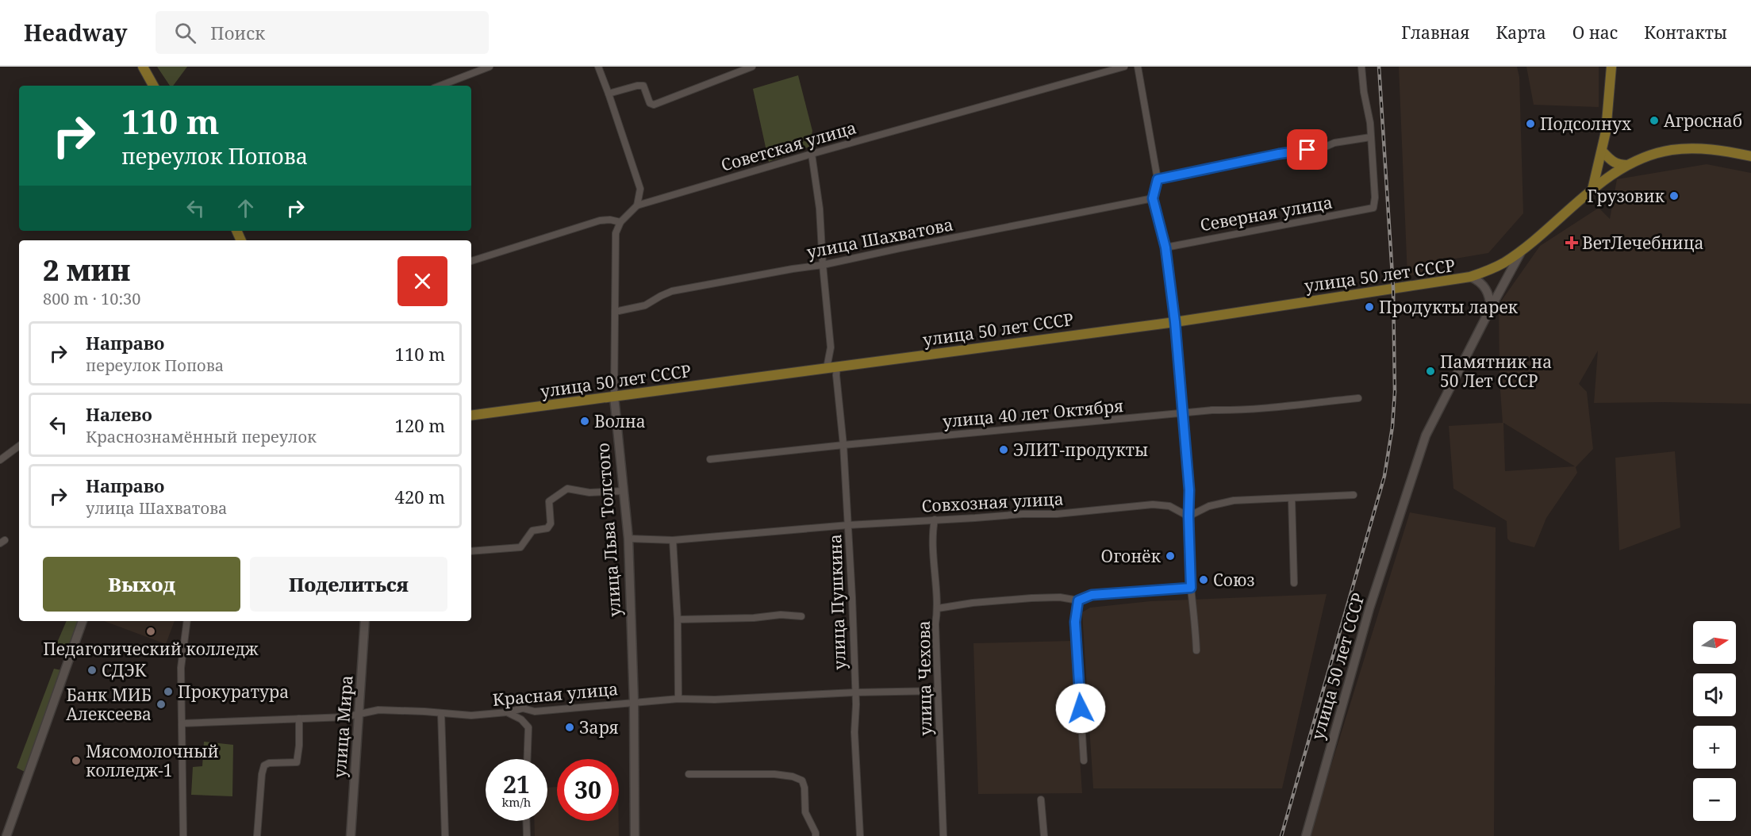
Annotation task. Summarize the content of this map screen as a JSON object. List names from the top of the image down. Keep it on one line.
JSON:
{"streets":{"main road":["улица 50 лет СССР"],"street":["Советская улица","Северная улица","улица Шахватова","улица 40 лет Октября","Совхозная улица","улица Льва Толстого","улица Пушкина","улица Чехова","Красная улица","улица Мира"]},"crossings":[["Советская улица","улица Льва Толстого"],["улица Шахватова","улица Льва Толстого"],["улица 50 лет СССР","улица Льва Толстого"],["улица 50 лет СССР","улица Пушкина"],["улица 40 лет Октября","улица Пушкина"],["Совхозная улица","улица Льва Толстого"],["Совхозная улица","улица Пушкина"],["Совхозная улица","улица Чехова"],["улица Льва Толстого","Красная улица"],["улица Пушкина","Красная улица"],["улица Чехова","Красная улица"],["Красная улица","улица Мира"]],"places":{"other":["Агроснаб","Подсолнух","Грузовик","Продукты ларек","Памятник на 50 Лет СССР","Волна","ЭЛИТ-продукты","Огонёк","Союз","Педагогический колледж","СДЭК","Прокуратура","Банк МИБ Алексеева","Заря","Мясомолочный колледж-1"],"health":["ВетЛечебница"]},"north":"right","page":{"header":"Headway","search":"Поиск","nav":["Главная","Карта","О нас","Контакты"],"turn":["110 m","переулок Попова"],"heading":["2 мин","800 m · 10:30"],"list":[{"name":"Направо","note":"переулок Попова","value":"110 m"},{"name":"Налево","note":"Краснознамённый переулок","value":"120 m"},{"name":"Направо","note":"улица Шахватова","value":"420 m"}],"buttons":["Выход","Поделиться"],"map_buttons":["+","−"],"speed":"21 km/h","limit":"30"}}
